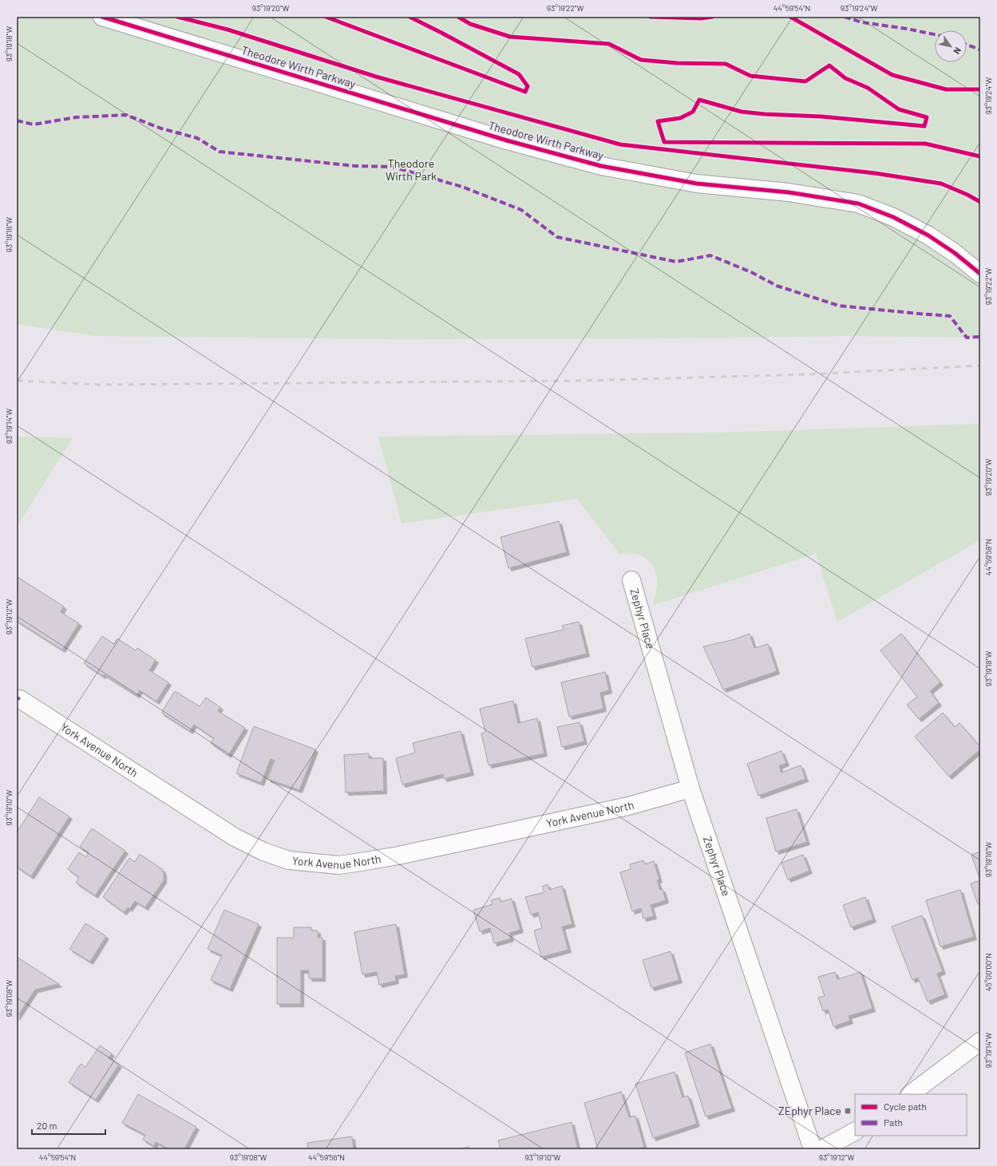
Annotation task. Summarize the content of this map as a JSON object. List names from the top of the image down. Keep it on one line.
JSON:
{"streets":{"street":["Theodore Wirth Parkway","Zephyr Place","York Avenue North"]},"crossings":[["Zephyr Place","York Avenue North"]],"parks":["Theodore Wirth Park"],"places":{"transit":["ZEphyr Place"]},"legend":["Cycle path","Path"],"scale_bar":"20 m","north":"bottom right","coordinates":["93°19'20\"W","93°19'22\"W","44°59'54\"N","93°19'24\"W","93°19'18\"W","93°19'16\"W","93°19'14\"W","44°59'58\"N","93°19'12\"W","93°19'10\"W","45°00'00\"N","93°19'08\"W","44°59'56\"N"]}
